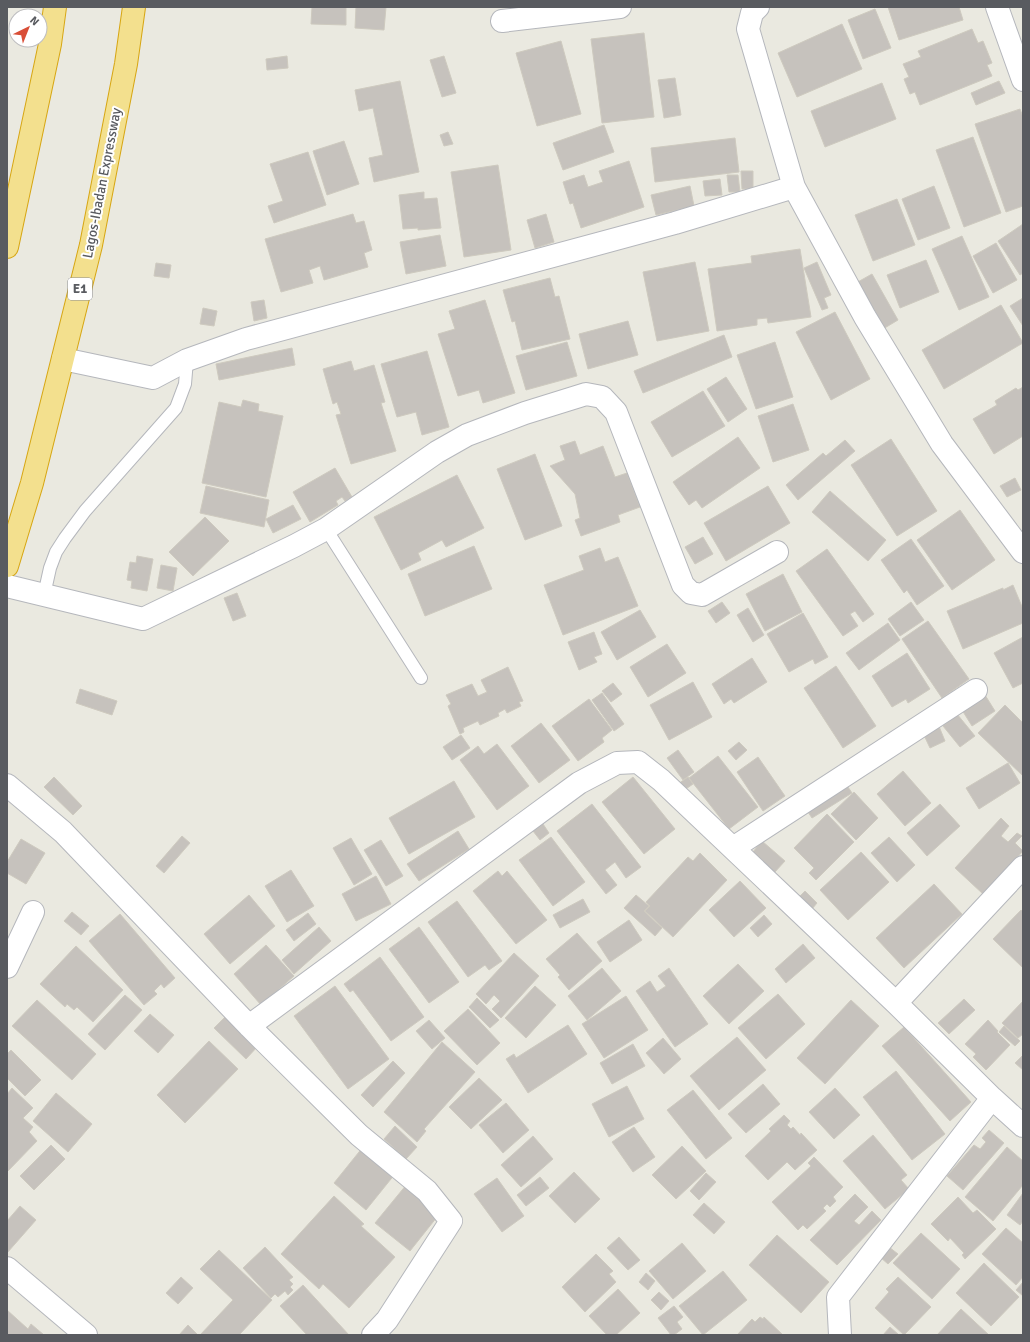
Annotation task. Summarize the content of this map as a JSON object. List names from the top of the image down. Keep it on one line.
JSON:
{"streets":{"highway":["Lagos-Ibadan Expressway","E1"]},"north":"top right"}
